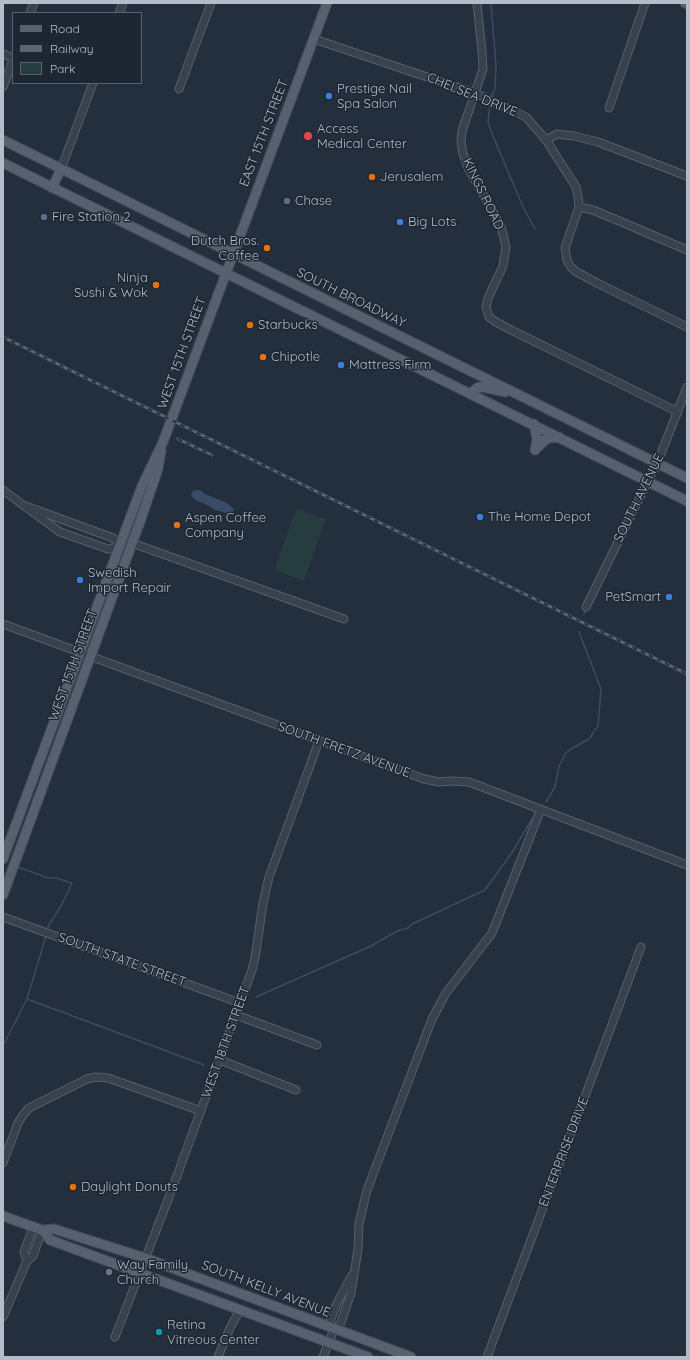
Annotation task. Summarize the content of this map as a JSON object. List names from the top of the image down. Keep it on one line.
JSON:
{"streets":{"main road":["EAST 15TH STREET","SOUTH BROADWAY","WEST 15TH STREET","SOUTH KELLY AVENUE"],"street":["CHELSEA DRIVE","KINGS ROAD","SOUTH AVENUE","SOUTH FRETZ AVENUE","SOUTH STATE STREET","WEST 18TH STREET","ENTERPRISE DRIVE"]},"crossings":[["CHELSEA DRIVE","EAST 15TH STREET"],["CHELSEA DRIVE","KINGS ROAD"],["EAST 15TH STREET","SOUTH BROADWAY"],["EAST 15TH STREET","WEST 15TH STREET"],["KINGS ROAD","SOUTH AVENUE"],["SOUTH BROADWAY","SOUTH AVENUE"],["WEST 15TH STREET","SOUTH FRETZ AVENUE"],["SOUTH FRETZ AVENUE","WEST 18TH STREET"],["SOUTH STATE STREET","WEST 18TH STREET"],["WEST 18TH STREET","SOUTH KELLY AVENUE"]],"places":["Prestige Nail Spa Salon","Access Medical Center","Jerusalem","Chase","Fire Station 2","Big Lots","Dutch Bros. Coffee","Ninja Sushi & Wok","Starbucks","Chipotle","Mattress Firm","The Home Depot","Aspen Coffee Company","Swedish Import Repair","PetSmart","Daylight Donuts","Way Family Church","Retina Vitreous Center"],"legend":["Road","Railway","Park"]}
